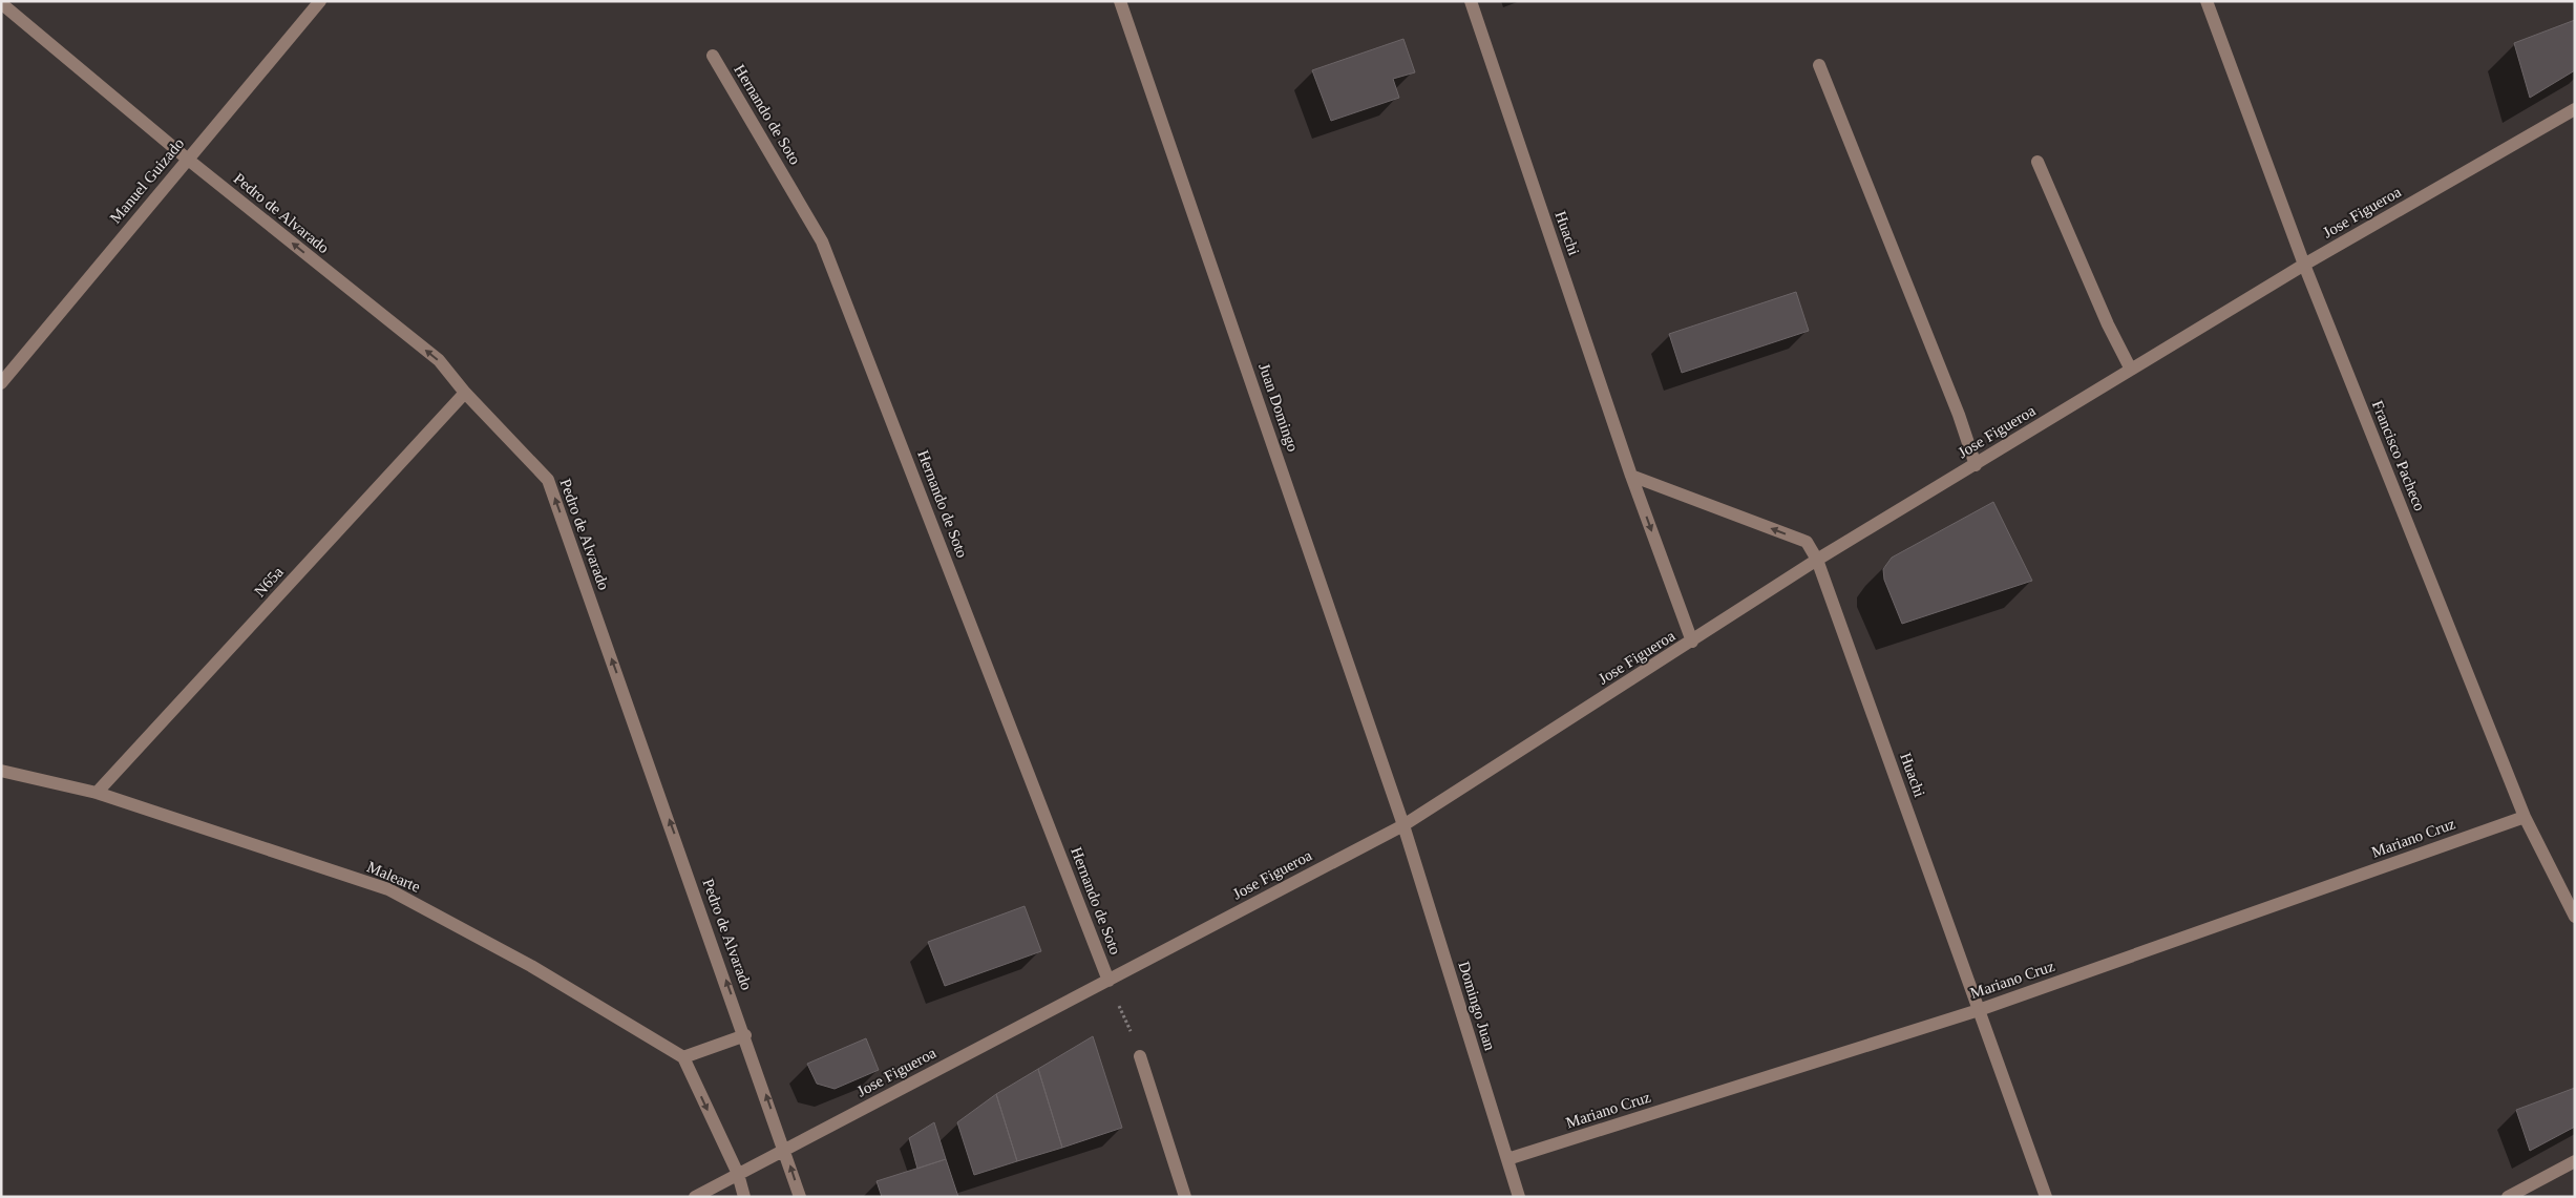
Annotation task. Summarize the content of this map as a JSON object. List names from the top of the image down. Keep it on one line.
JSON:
{"streets":{"street":["Hernando de Soto","Manuel Guizado","Jose Figueroa","Pedro de Alvarado","Huachi","Juan Domingo","Francisco Pacheco","N65a","Mariano Cruz","Malearte","Domingo Juan"]},"crossings":[["Hernando de Soto","Jose Figueroa"],["Manuel Guizado","Pedro de Alvarado"],["Jose Figueroa","Pedro de Alvarado"],["Jose Figueroa","Huachi"],["Jose Figueroa","Juan Domingo"],["Jose Figueroa","Francisco Pacheco"],["Jose Figueroa","Domingo Juan"],["Pedro de Alvarado","N65a"],["Huachi","Mariano Cruz"],["Juan Domingo","Domingo Juan"],["Francisco Pacheco","Mariano Cruz"],["N65a","Malearte"],["Mariano Cruz","Domingo Juan"]],"one_way":["Pedro de Alvarado"]}
